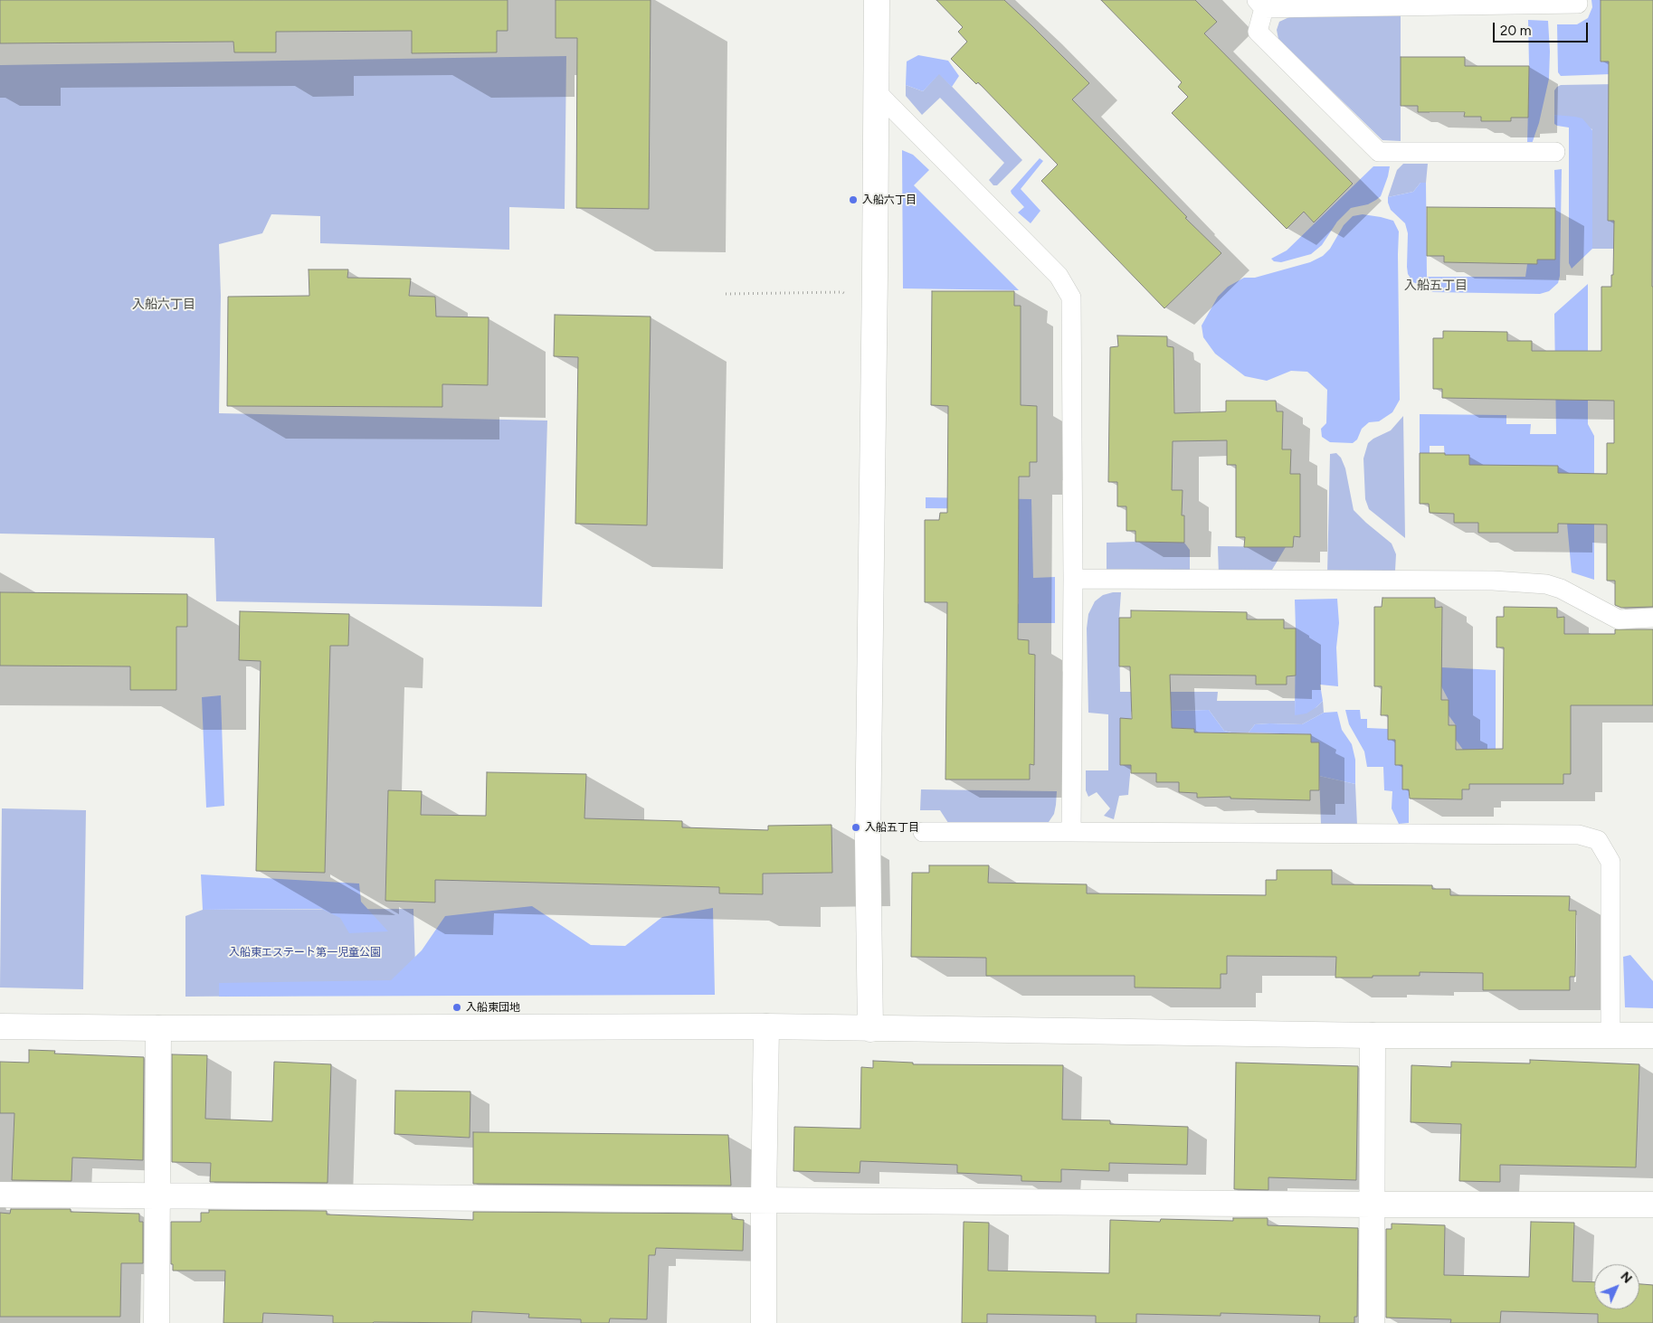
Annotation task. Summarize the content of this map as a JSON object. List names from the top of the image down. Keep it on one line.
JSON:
{"districts":["入船五丁目","入船六丁目"],"parks":["入船東エステート第一児童公園"],"places":["入船六丁目","入船五丁目","入船東団地"],"scale_bar":"20 m","north":"top right"}
